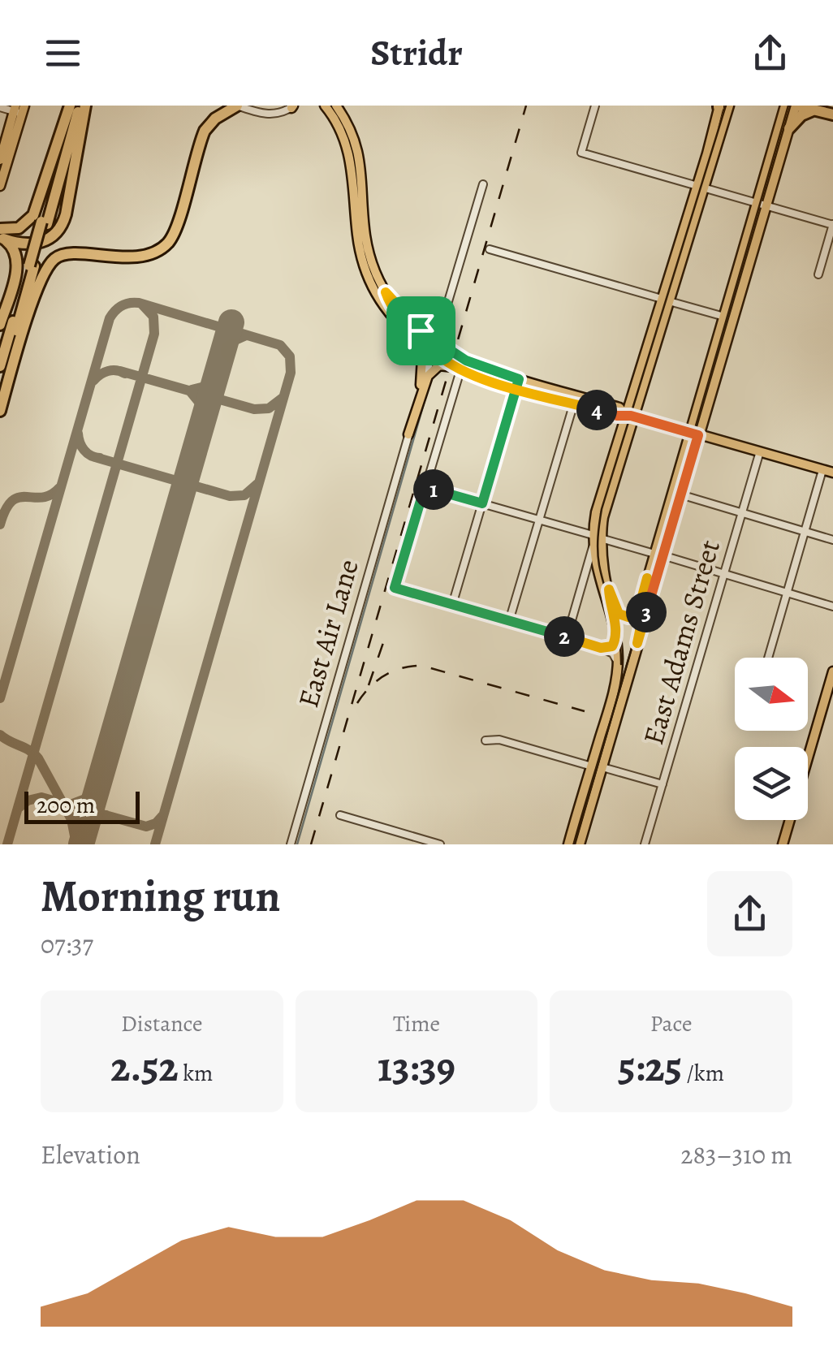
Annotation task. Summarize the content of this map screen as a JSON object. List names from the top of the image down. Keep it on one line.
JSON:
{"streets":{"street":["East Air Lane","East Adams Street"]},"scale_bar":"200 m","north":"right","page":{"header":"Stridr","pins":["4","1","3","2"],"scale":"200 m","heading":["Morning run","07:37"],"stats":[["Distance","2.52 km"],["Time","13:39"],["Pace","5:25 /km"]],"chart":["Elevation","283–310 m"]}}
